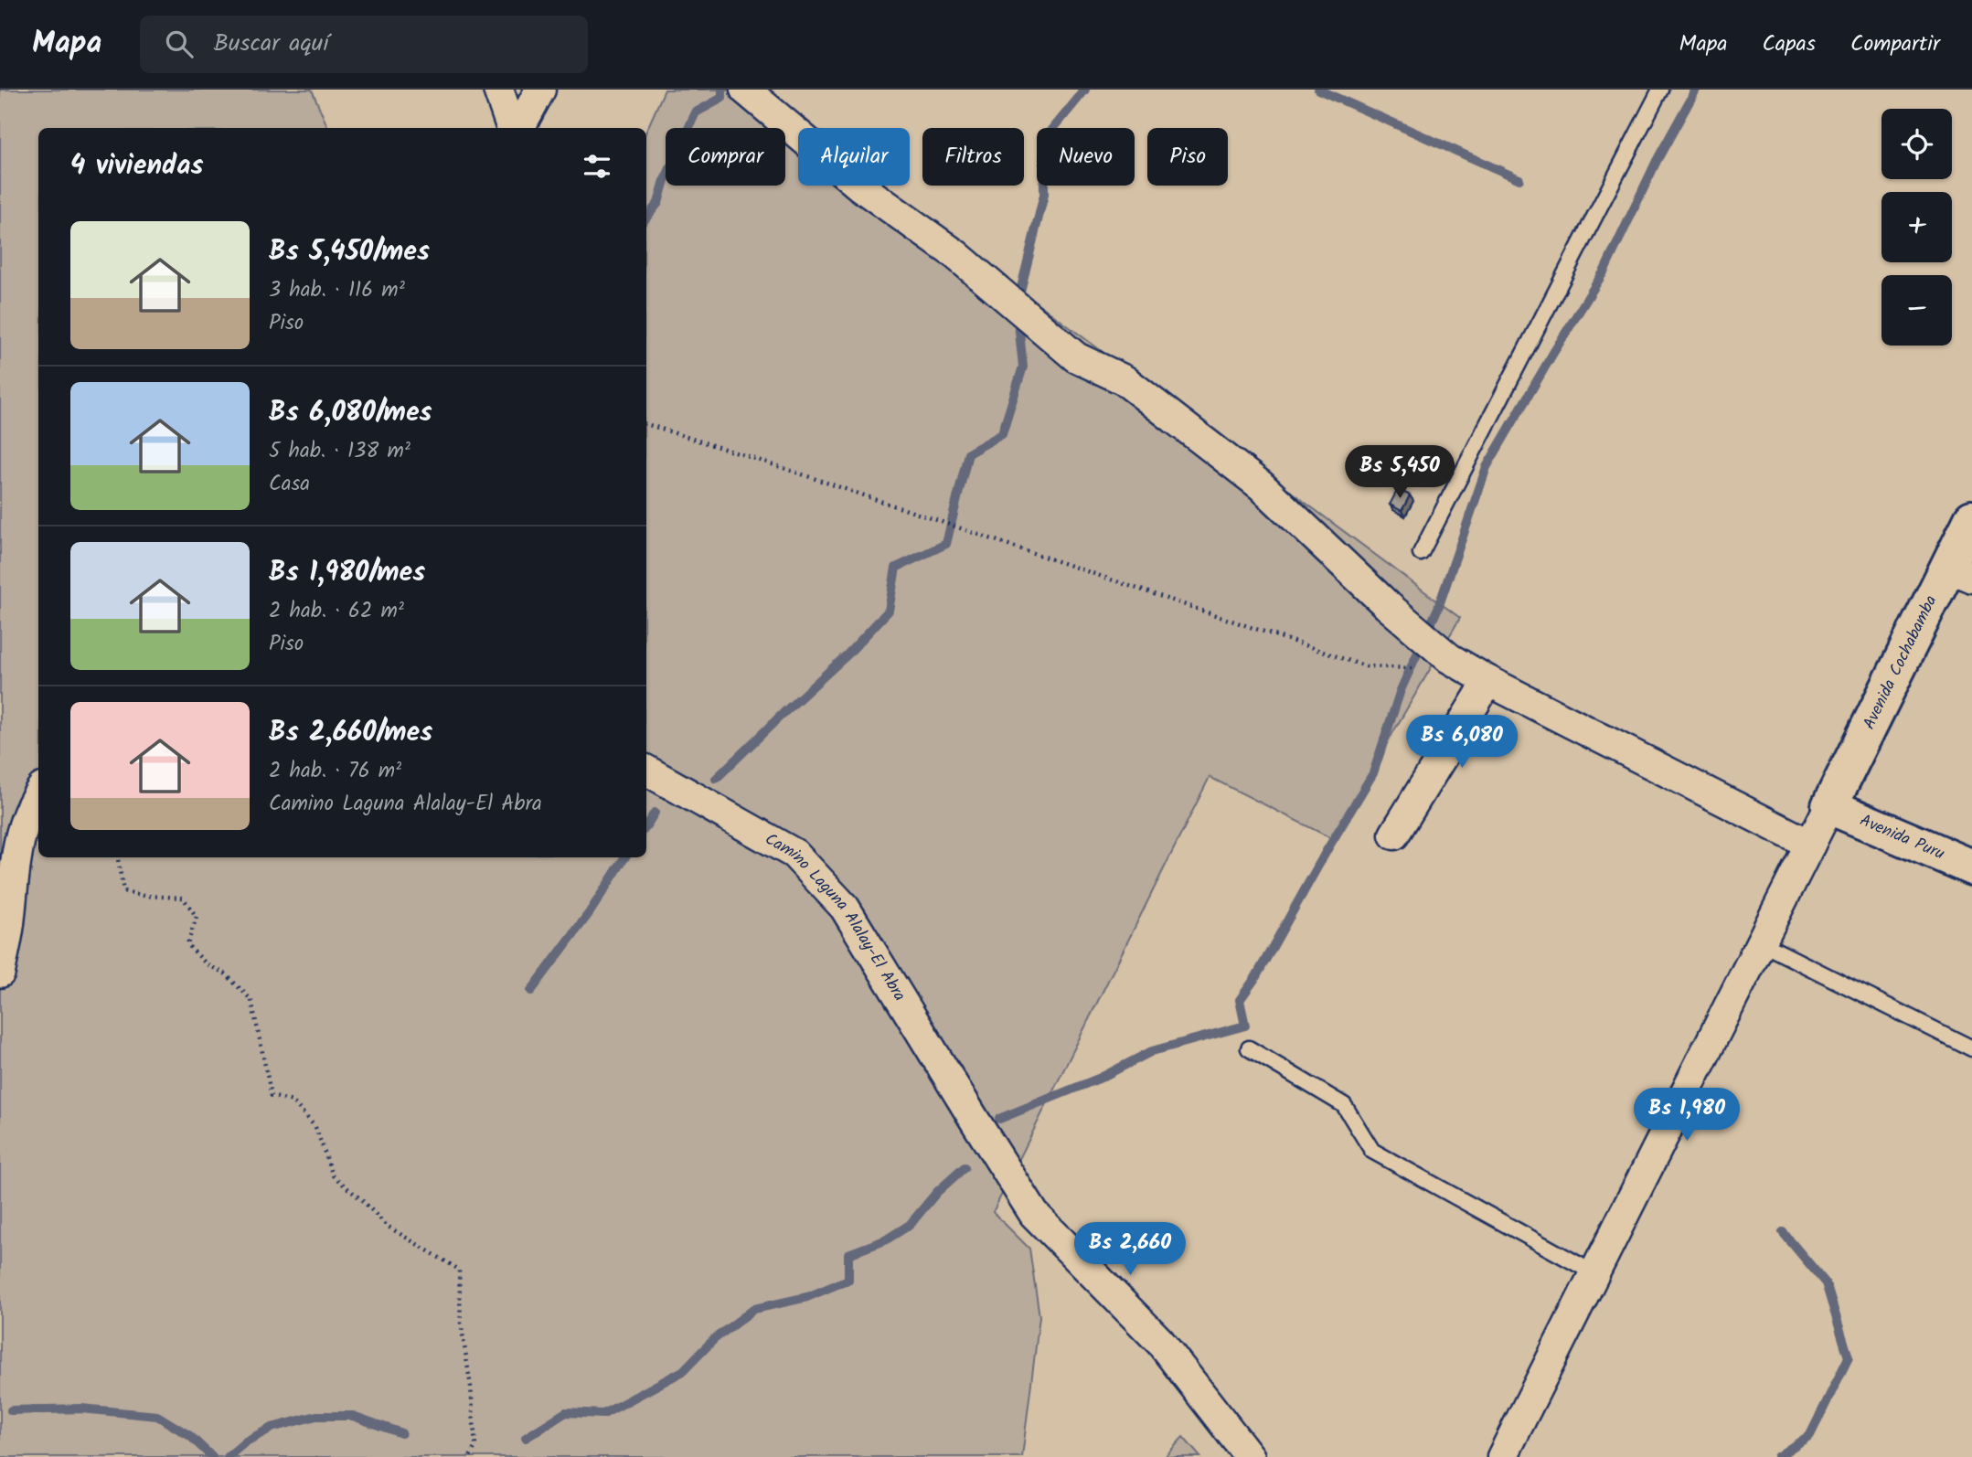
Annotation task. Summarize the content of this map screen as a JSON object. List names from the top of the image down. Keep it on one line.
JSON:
{"streets":{"street":["Avenida Cochabamba","Avenida Puru","Camino Laguna Alalay-El Abra"]},"crossings":[["Avenida Cochabamba","Avenida Puru"]],"page":{"header":"Mapa","search":"Buscar aquí","nav":["Mapa","Capas","Compartir"],"map_buttons":["+","−"],"chip":["Comprar","Alquilar","Filtros","Nuevo","Piso"],"heading":"4 viviendas","list":[{"name":"Bs 5,450/mes","note":"3 hab. · 116 m² · Piso"},{"name":"Bs 6,080/mes","note":"5 hab. · 138 m² · Casa"},{"name":"Bs 1,980/mes","note":"2 hab. · 62 m² · Piso"},{"name":"Bs 2,660/mes","note":"2 hab. · 76 m² · Camino Laguna Alalay-El Abra"}],"price":["Bs 5,450","Bs 6,080","Bs 1,980","Bs 2,660"]}}
